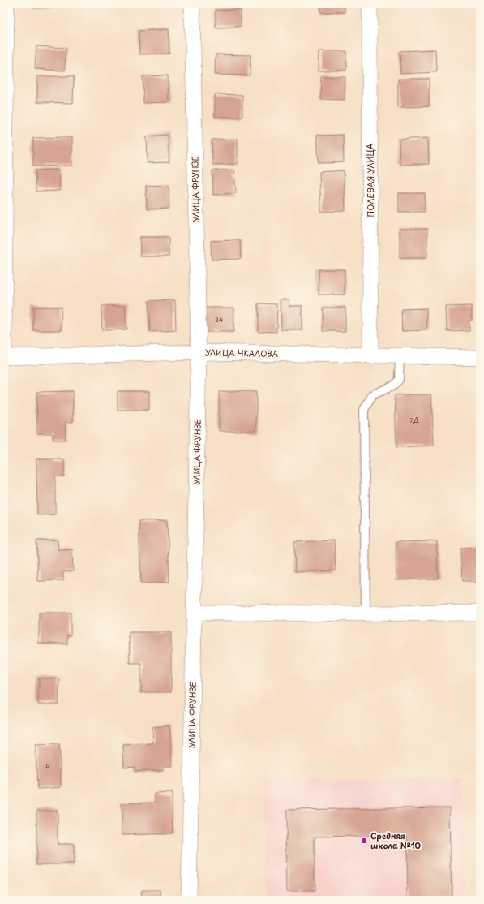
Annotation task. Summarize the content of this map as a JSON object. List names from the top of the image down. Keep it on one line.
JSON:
{"streets":{"street":["ПОЛЕВАЯ УЛИЦА","УЛИЦА ФРУНЗЕ","УЛИЦА ЧКАЛОВА"]},"crossings":[["ПОЛЕВАЯ УЛИЦА","УЛИЦА ЧКАЛОВА"],["УЛИЦА ФРУНЗЕ","УЛИЦА ЧКАЛОВА"]],"places":["Средняя школа №10"],"house_numbers":["34","7Д","4"]}
